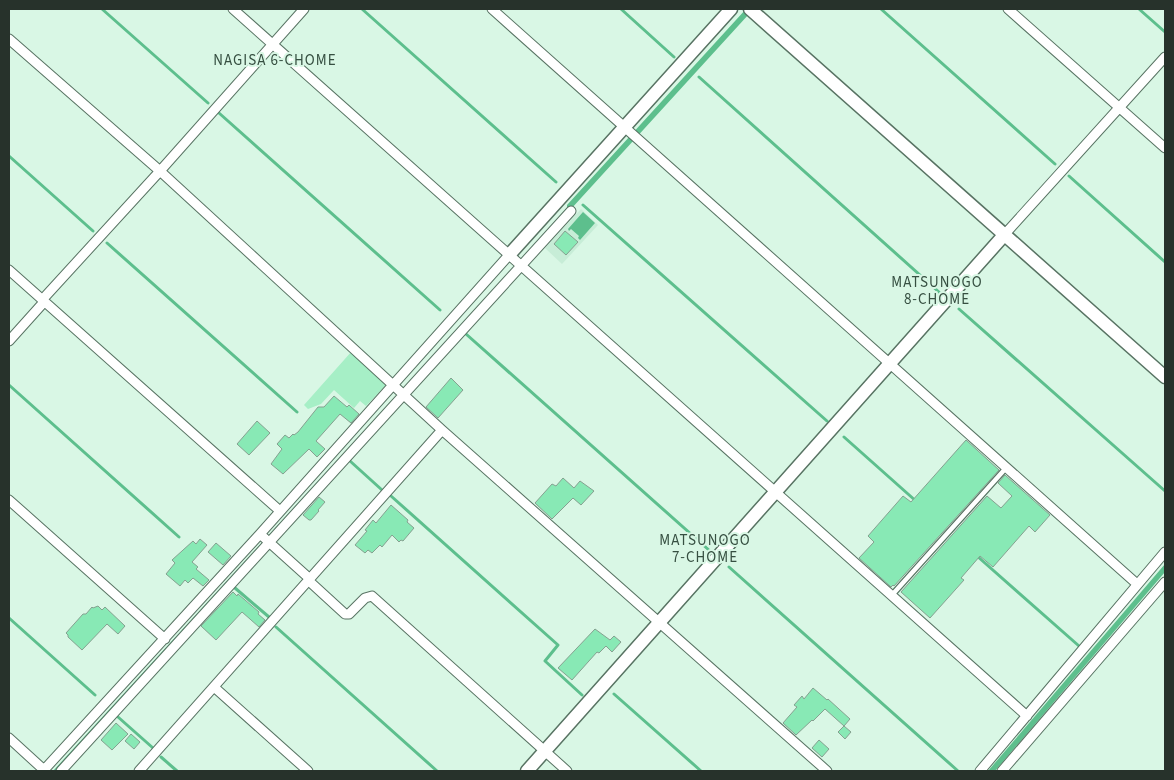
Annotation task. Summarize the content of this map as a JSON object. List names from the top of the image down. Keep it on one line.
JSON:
{"districts":["NAGISA 6-CHOME","MATSUNOGO 8-CHOME","MATSUNOGO 7-CHOME"]}
